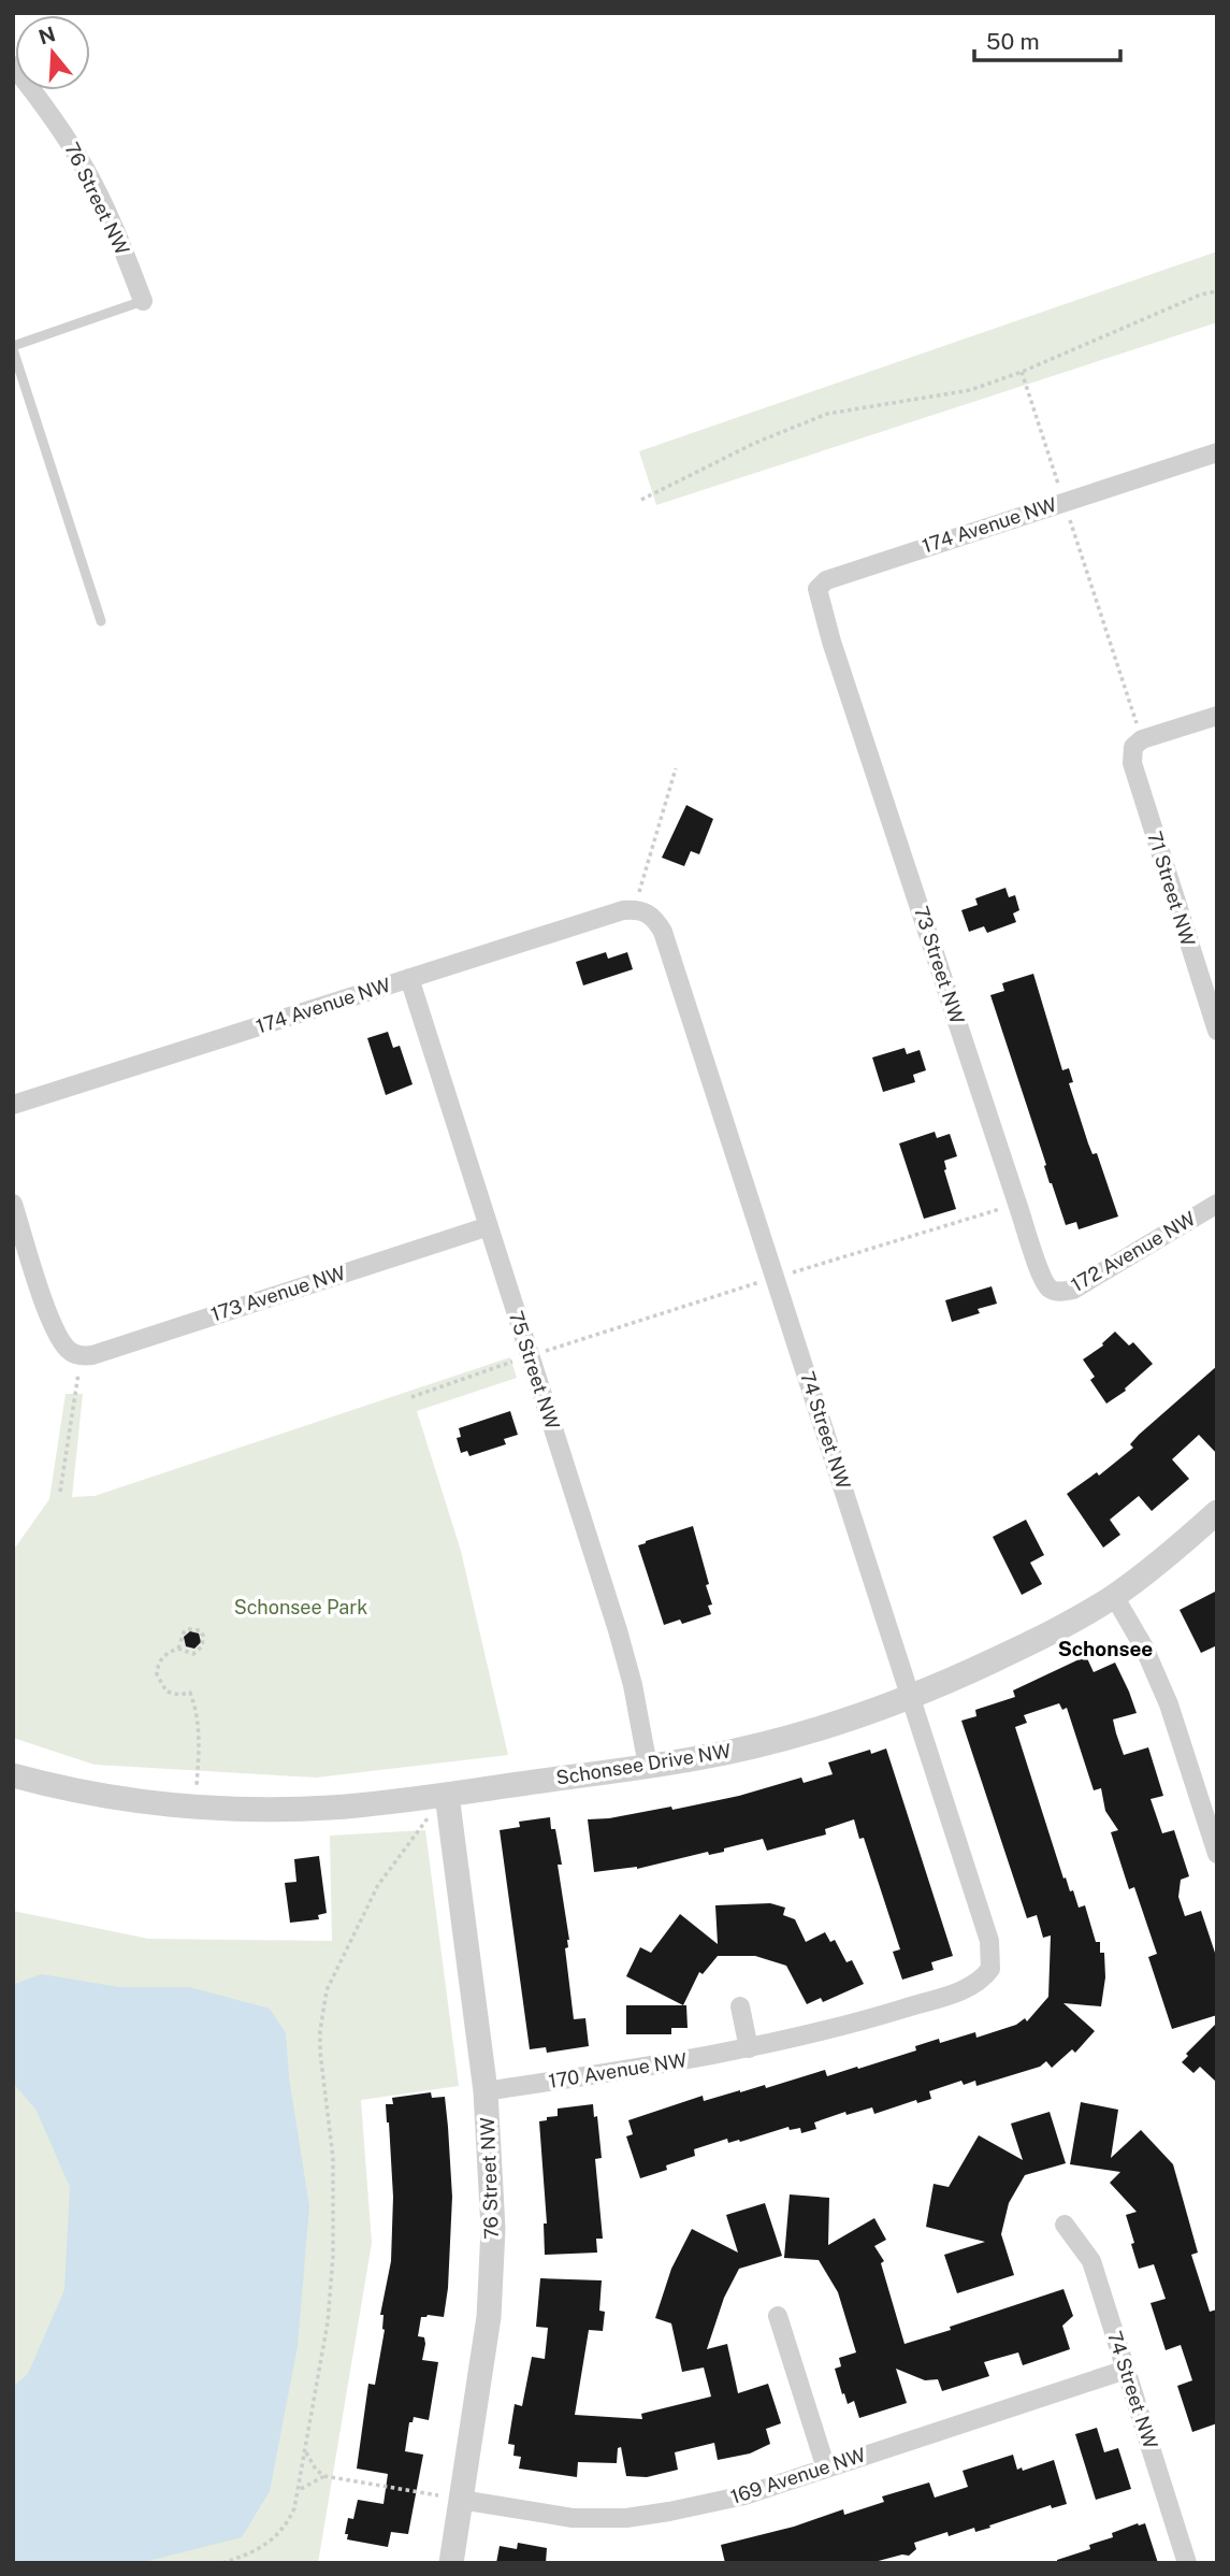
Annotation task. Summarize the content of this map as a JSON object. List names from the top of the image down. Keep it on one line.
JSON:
{"streets":{"street":["76 Street NW","174 Avenue NW","71 Street NW","73 Street NW","172 Avenue NW","173 Avenue NW","75 Street NW","74 Street NW","Schonsee Drive NW","170 Avenue NW","169 Avenue NW"]},"crossings":[["76 Street NW","Schonsee Drive NW"],["76 Street NW","170 Avenue NW"],["76 Street NW","169 Avenue NW"],["174 Avenue NW","73 Street NW"],["174 Avenue NW","75 Street NW"],["174 Avenue NW","74 Street NW"],["73 Street NW","172 Avenue NW"],["173 Avenue NW","75 Street NW"],["75 Street NW","Schonsee Drive NW"],["74 Street NW","Schonsee Drive NW"],["74 Street NW","170 Avenue NW"],["74 Street NW","169 Avenue NW"]],"districts":["Schonsee"],"parks":["Schonsee Park"],"scale_bar":"50 m","north":"top"}
